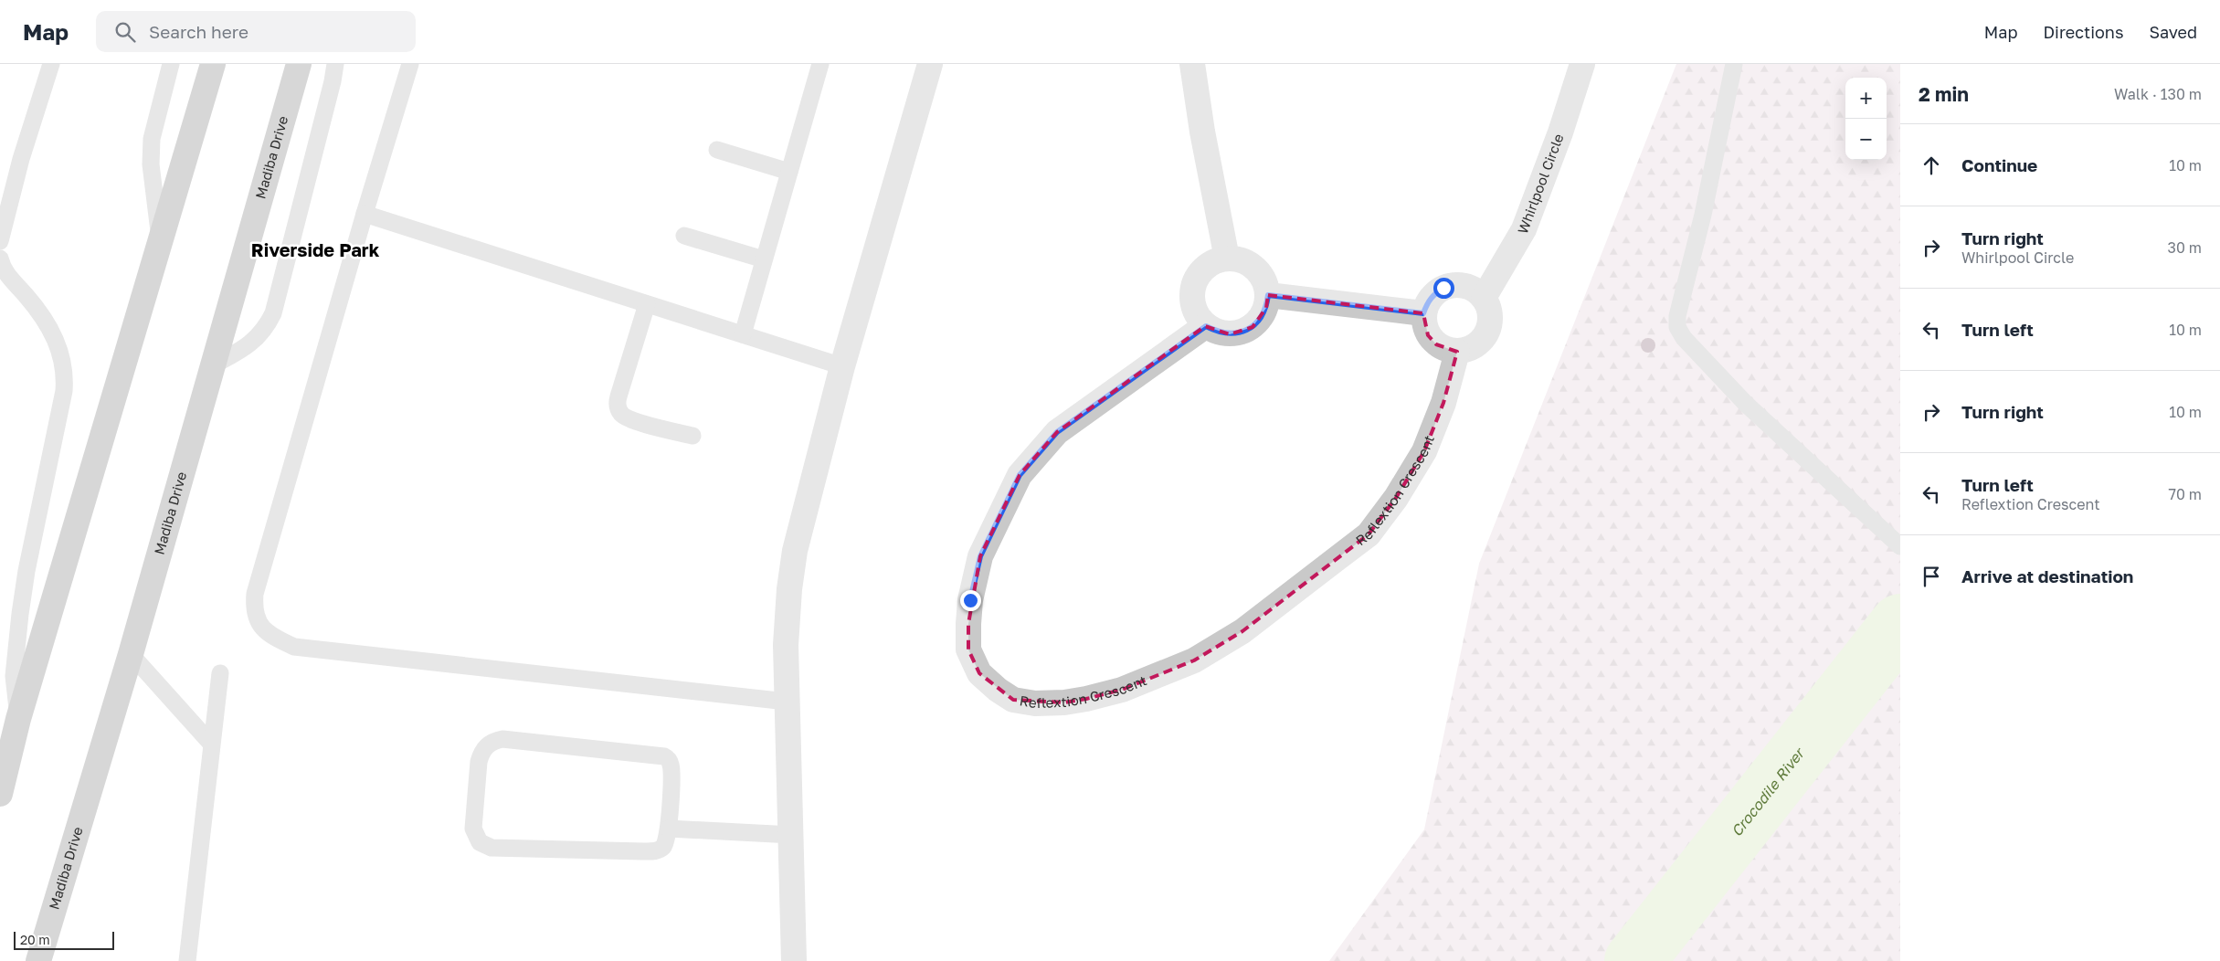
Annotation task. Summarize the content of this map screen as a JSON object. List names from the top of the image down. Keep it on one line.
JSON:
{"streets":{"main road":["Madiba Drive"],"street":["Whirlpool Circle","Reflextion Crescent"]},"crossings":[["Whirlpool Circle","Reflextion Crescent"]],"districts":["Riverside Park"],"water":["Crocodile River"],"scale_bar":"20 m","page":{"header":"Map","search":"Search here","nav":["Map","Directions","Saved"],"heading":["2 min","Walk · 130 m"],"map_buttons":["+","−"],"list":[["Continue","10 m"],["Turn right","Whirlpool Circle","30 m"],["Turn left","10 m"],["Turn right","10 m"],["Turn left","Reflextion Crescent","70 m"],"Arrive at destination"],"scale":"20 m"}}
